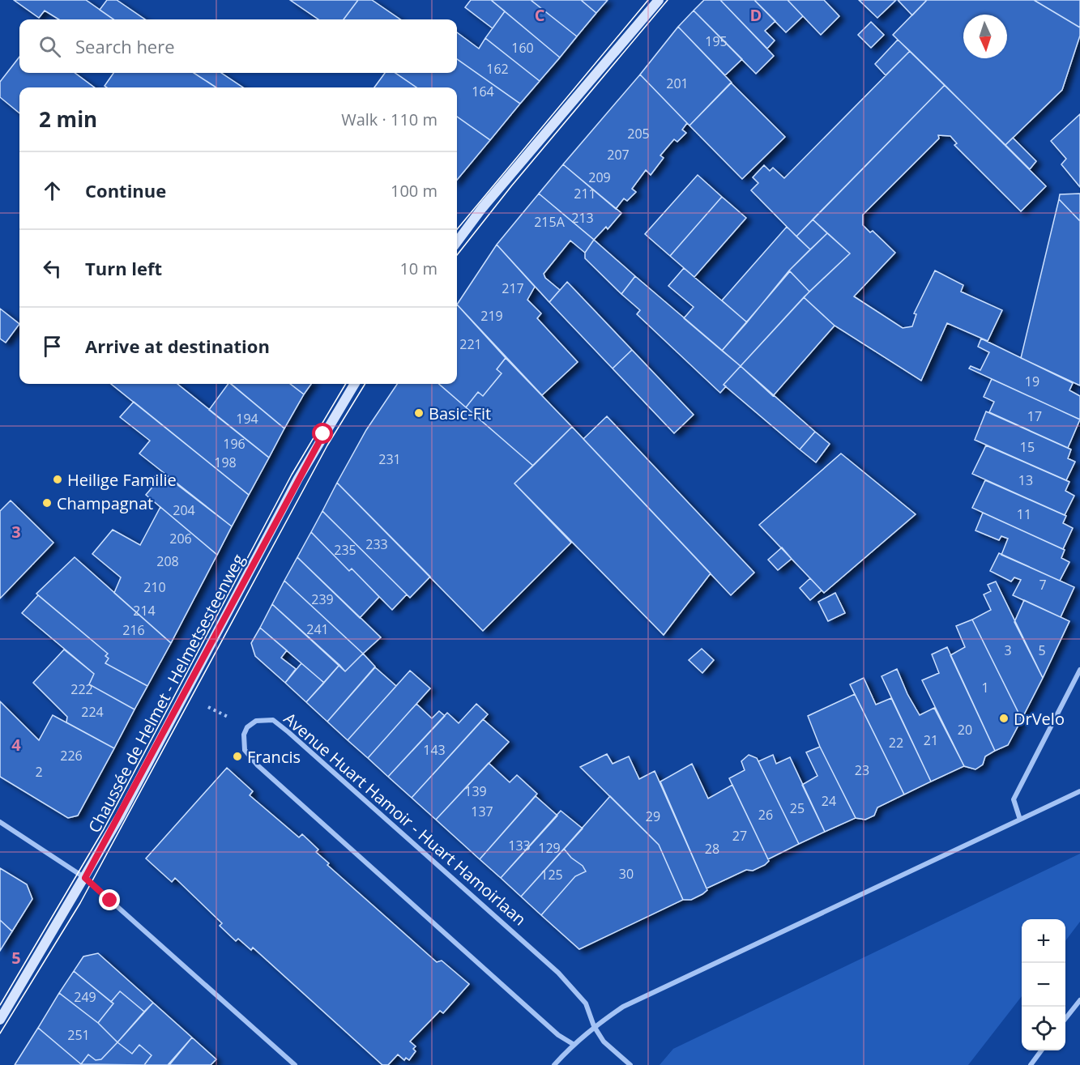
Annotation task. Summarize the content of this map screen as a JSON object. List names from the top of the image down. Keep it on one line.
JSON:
{"streets":{"street":["Chaussée de Helmet - Helmetsesteenweg","Avenue Huart Hamoir - Huart Hamoirlaan"]},"places":["Basic-Fit","Heilige Familie","Champagnat","DrVelo","Francis"],"house_numbers":["195","160","162","201","164","205","207","209","211","213","215A","217","219","221","19","17","194","196","15","231","198","13","204","11","206","233","235","208","7","210","239","214","241","216","3","5","1","222","224","20","21","22","143","226","23","2","139","24","25","137","26","29","27","133","129","28","30","125","249","251"],"north":"bottom","page":{"search":"Search here","heading":["2 min","Walk · 110 m"],"list":[["Continue","100 m"],["Turn left","10 m"],"Arrive at destination"],"map_buttons":["+","−"]},"grid":{"columns":["C","D"],"rows":["3","4","5"]}}
